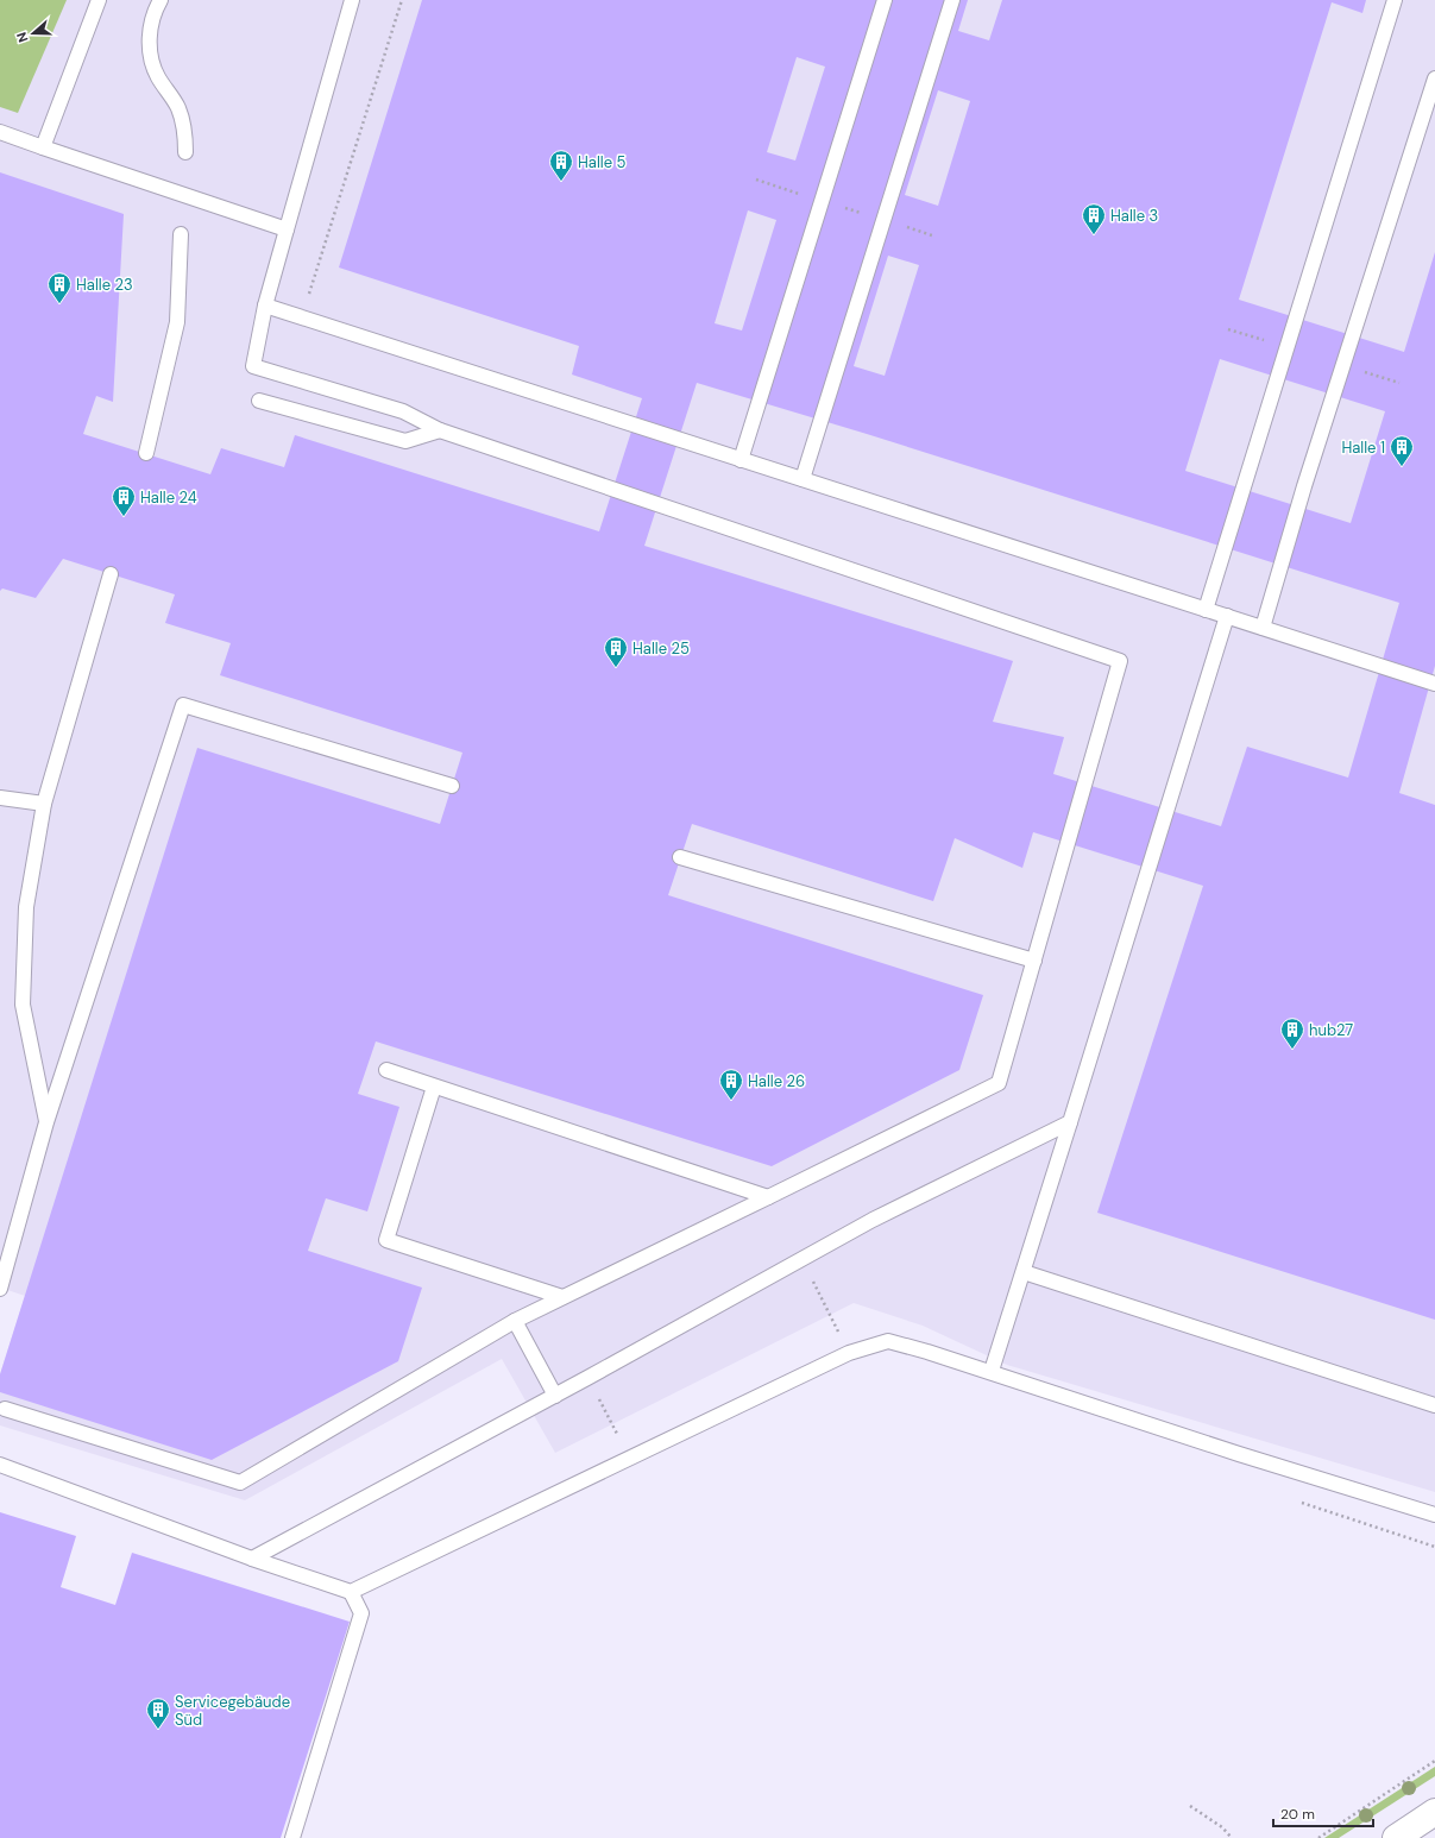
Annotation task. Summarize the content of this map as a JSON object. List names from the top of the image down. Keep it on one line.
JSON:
{"places":{"building":["Halle 5","Halle 3","Halle 23","Halle 1","Halle 24","Halle 25","hub27","Halle 26","Servicegebäude Süd"]},"scale_bar":"20 m","north":"left"}
